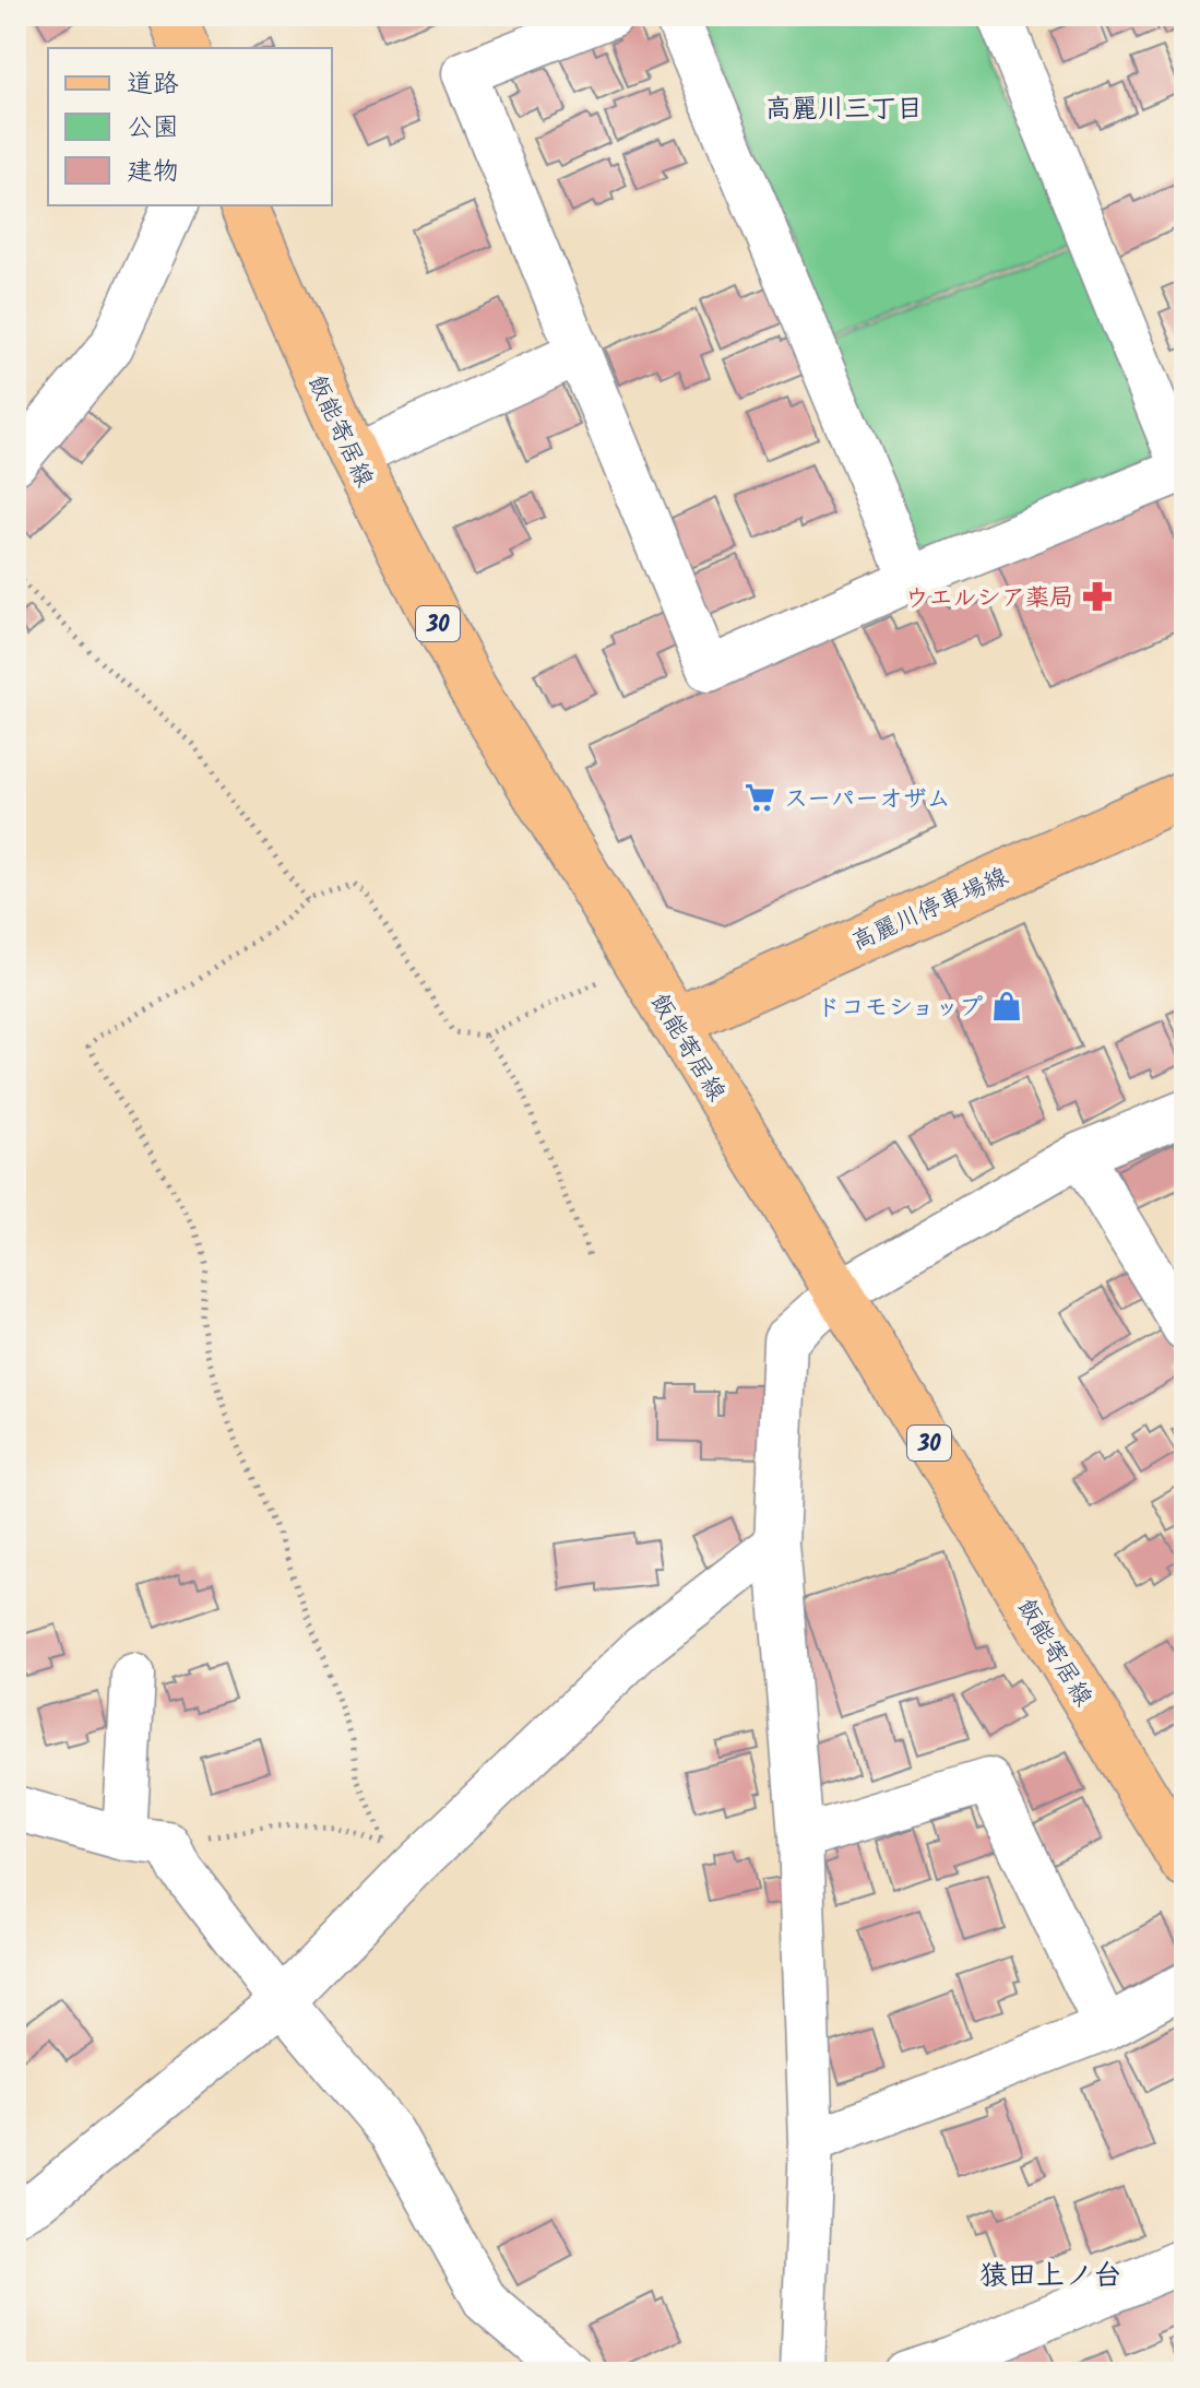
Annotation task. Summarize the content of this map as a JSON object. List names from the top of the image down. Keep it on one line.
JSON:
{"streets":{"main road":["飯能寄居線","30","高麗川停車場線"]},"crossings":[["飯能寄居線","高麗川停車場線"]],"districts":["高麗川三丁目","猿田上ノ台"],"places":{"pharmacy":["ウエルシア薬局"],"supermarket":["スーパーオザム"],"shop":["ドコモショップ"]},"legend":["道路","公園","建物"]}
